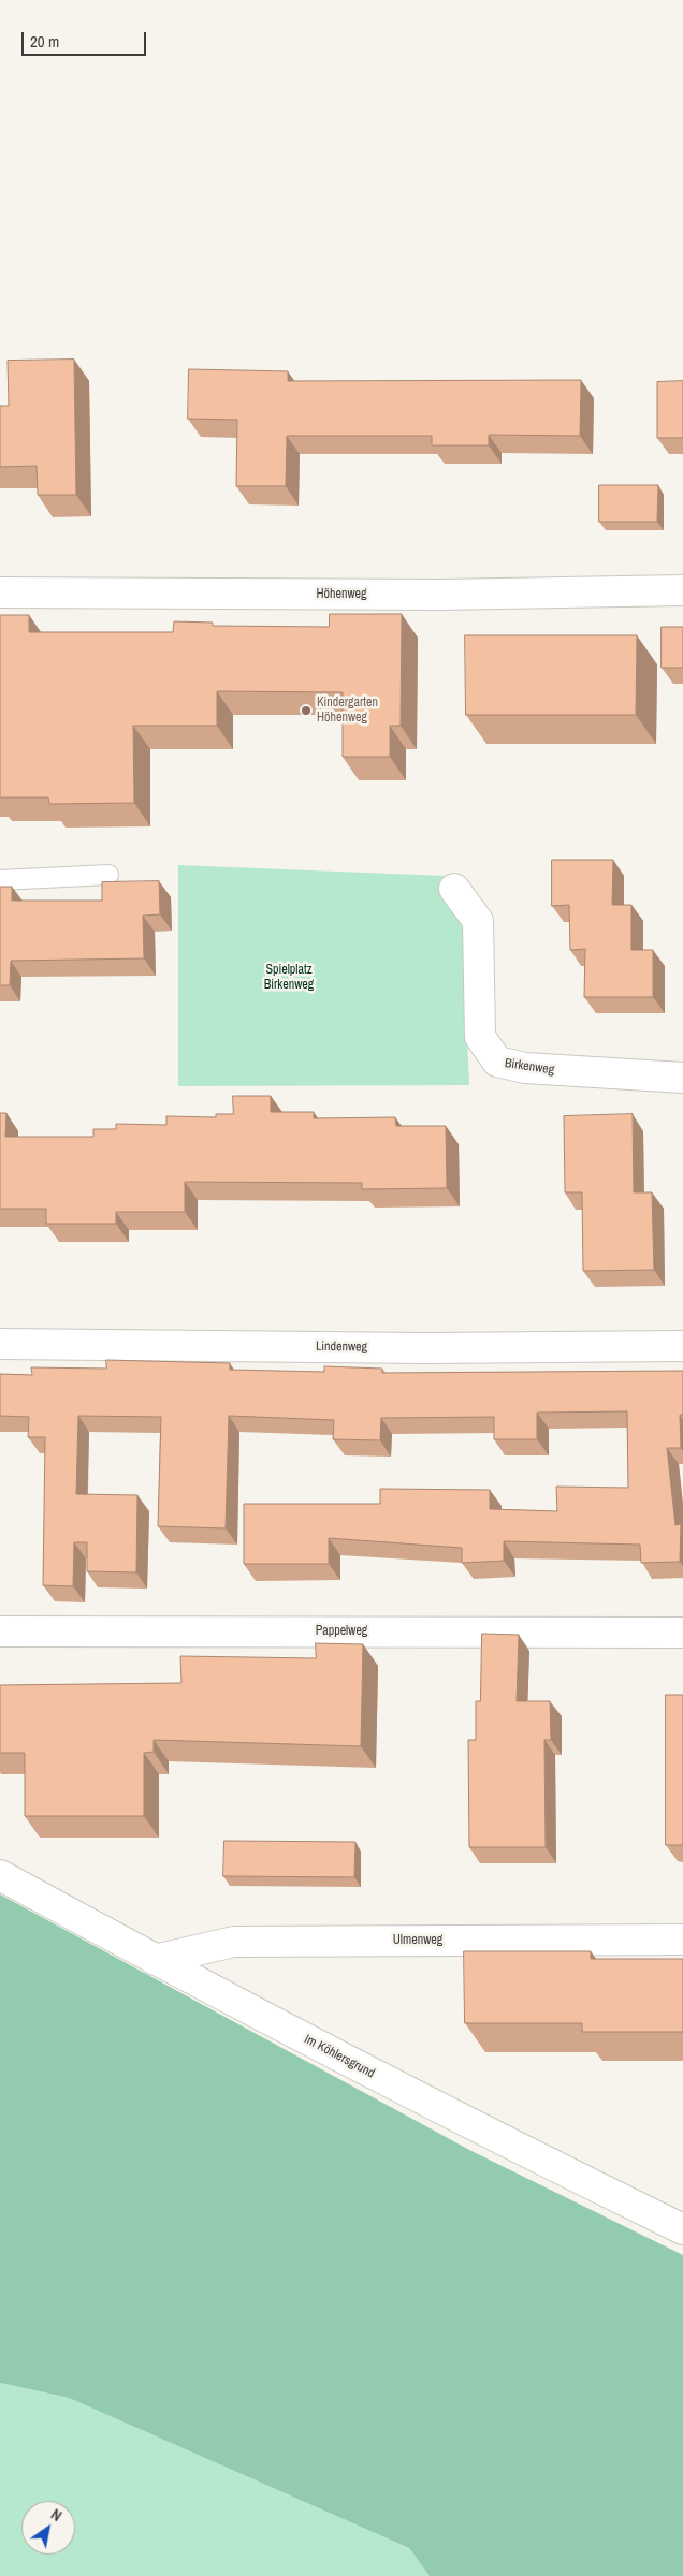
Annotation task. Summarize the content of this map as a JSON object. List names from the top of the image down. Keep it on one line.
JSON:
{"streets":{"street":["Höhenweg","Birkenweg","Lindenweg","Pappelweg","Ulmenweg","Im Köhlersgrund"]},"crossings":[["Ulmenweg","Im Köhlersgrund"]],"parks":["Spielplatz Birkenweg"],"places":["Kindergarten Höhenweg"],"scale_bar":"20 m","north":"top right"}
